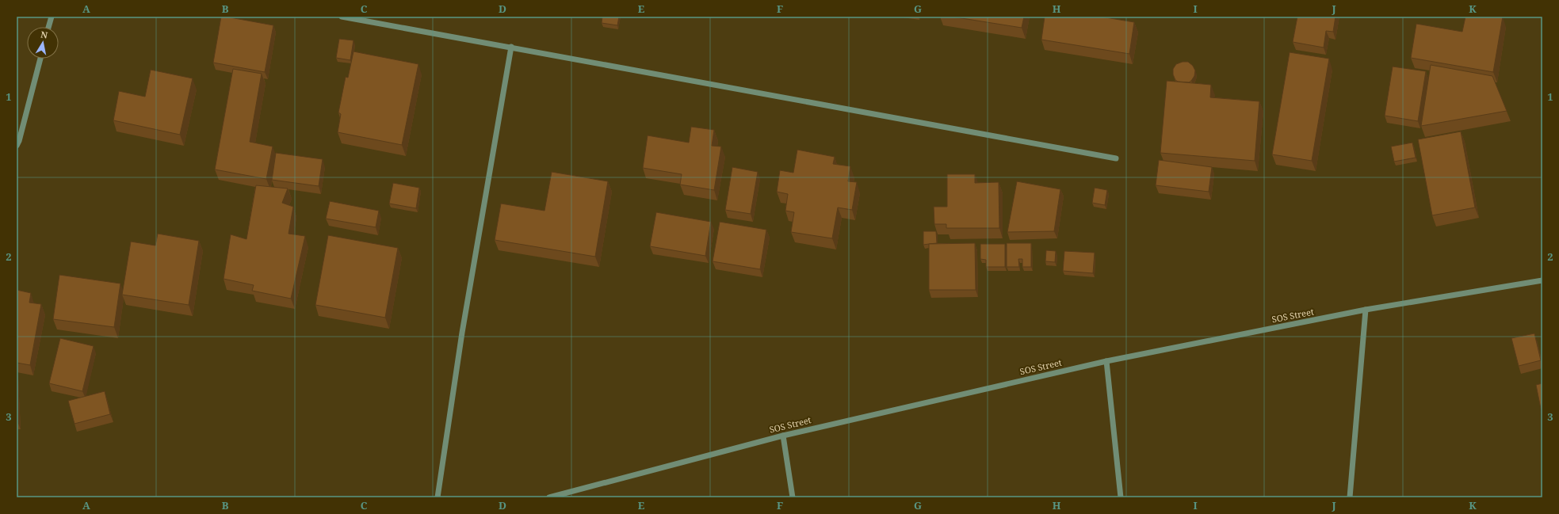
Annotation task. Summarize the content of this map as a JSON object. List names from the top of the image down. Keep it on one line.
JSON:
{"streets":{"street":["SOS Street"]},"north":"top","grid":{"columns":["A","B","C","D","E","F","G","H","I","J","K"],"rows":["1","2","3"]}}
